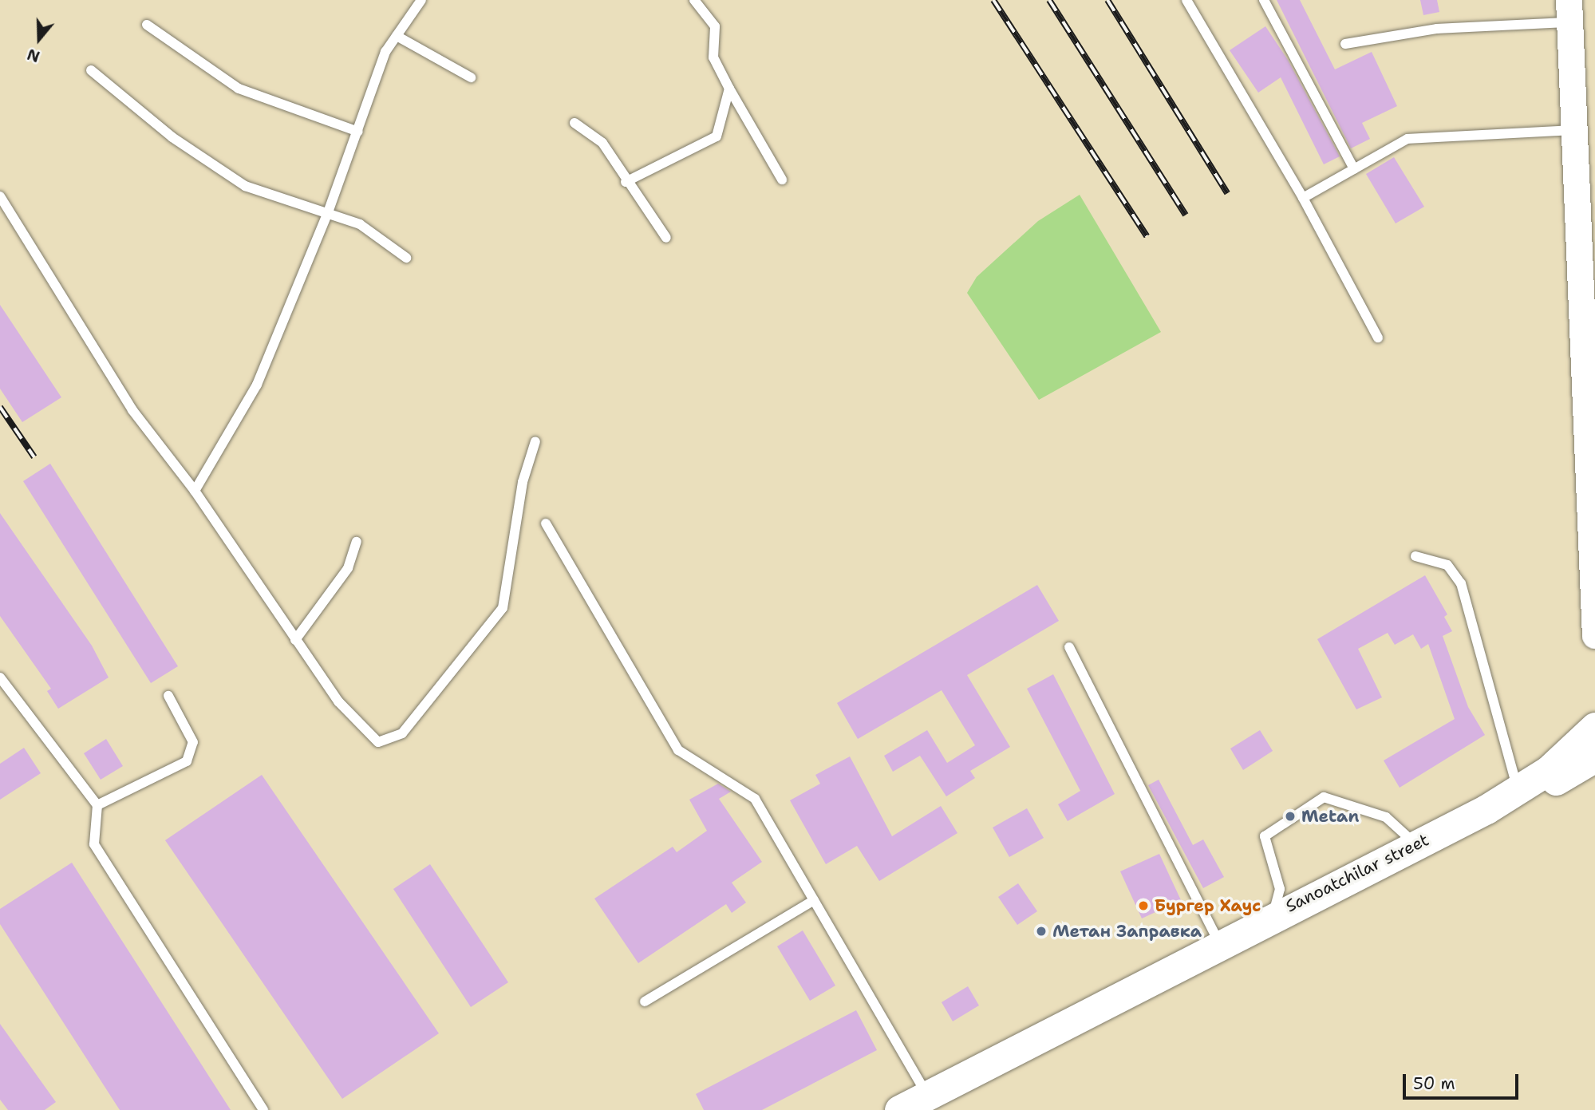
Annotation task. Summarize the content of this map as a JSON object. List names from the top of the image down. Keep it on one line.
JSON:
{"streets":{"main road":["Sanoatchilar street"]},"places":["Metan","Бургер Хаус","Метан Заправка"],"scale_bar":"50 m","north":"bottom"}
